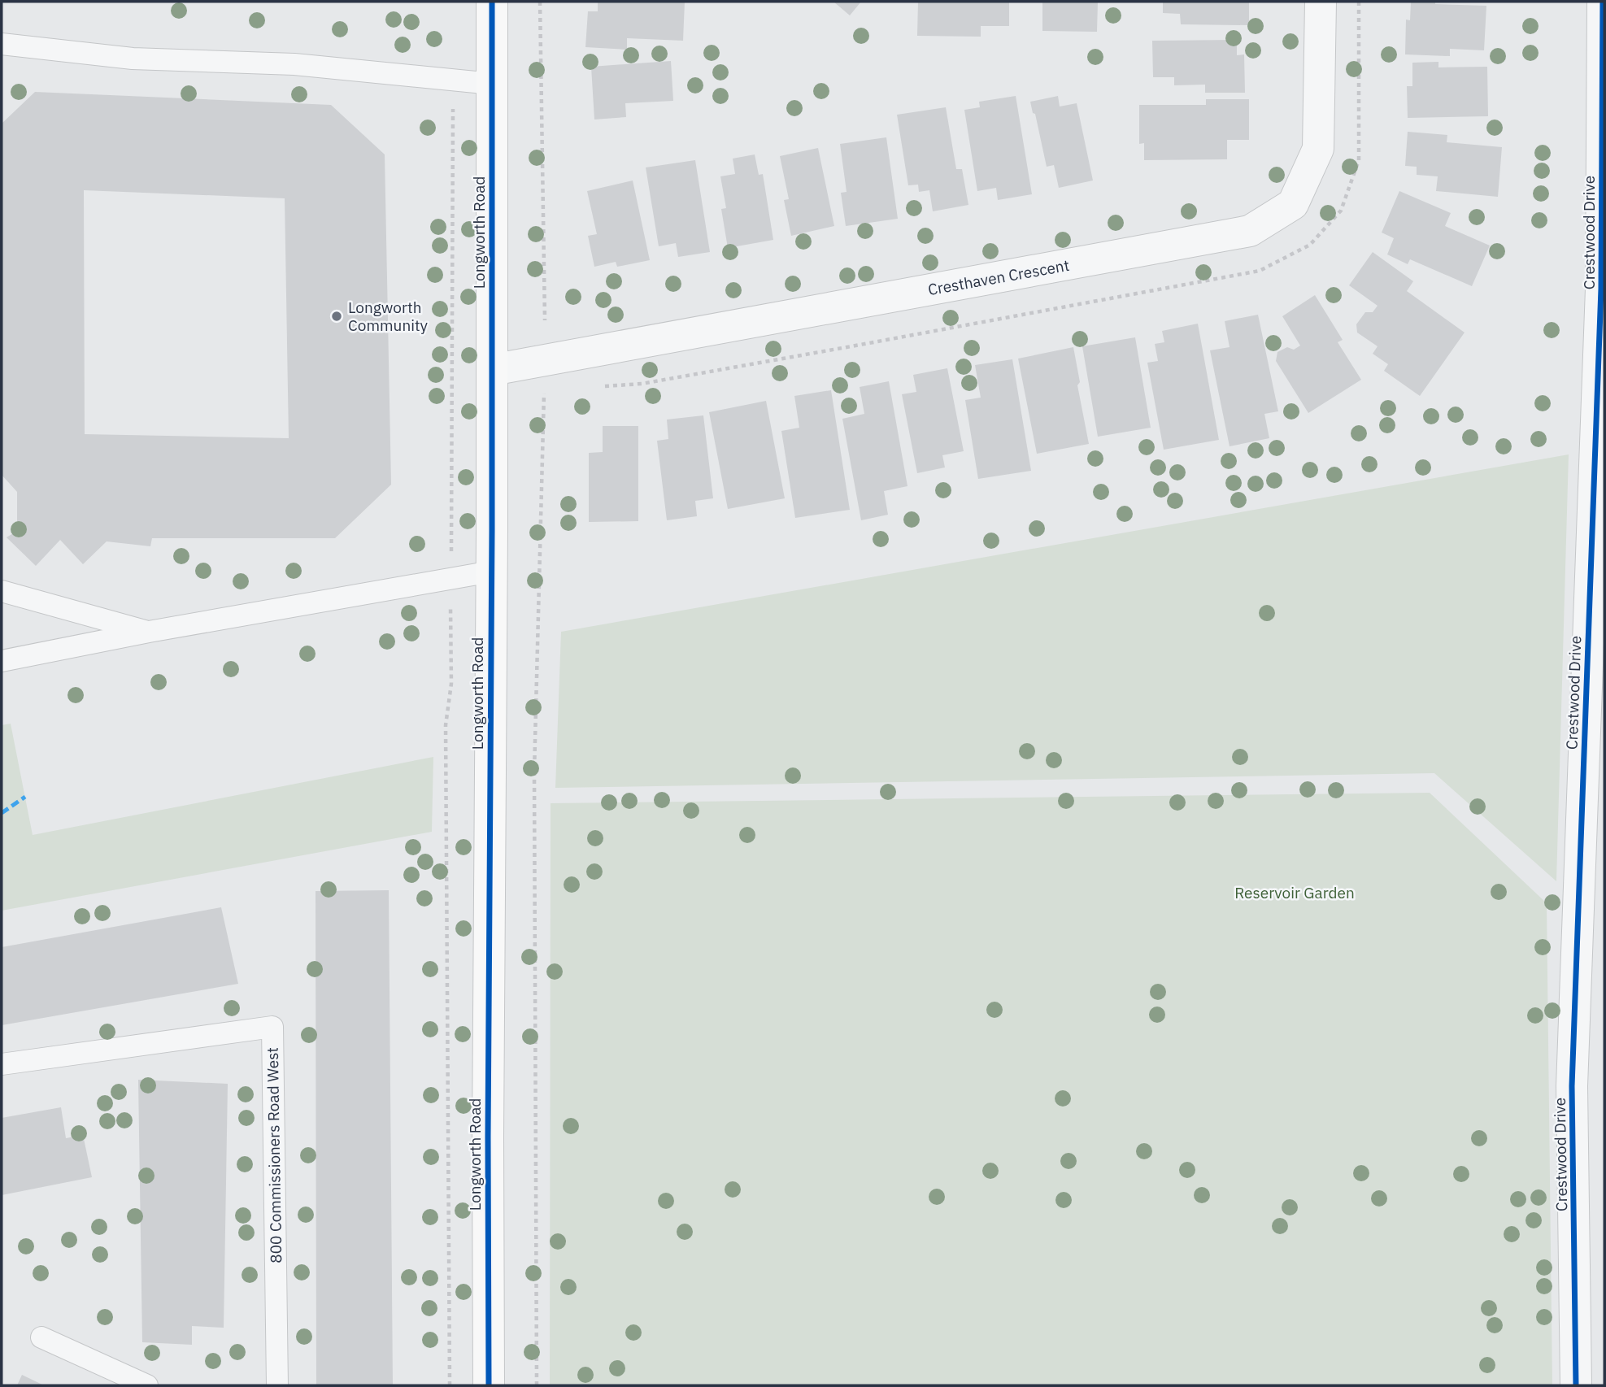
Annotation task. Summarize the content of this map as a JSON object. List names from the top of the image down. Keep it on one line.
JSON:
{"streets":{"street":["Longworth Road","Crestwood Drive","Cresthaven Crescent"],"lane":["800 Commissioners Road West"]},"crossings":[["Longworth Road","Cresthaven Crescent"]],"parks":["Reservoir Garden"],"places":["Longworth Community"]}
